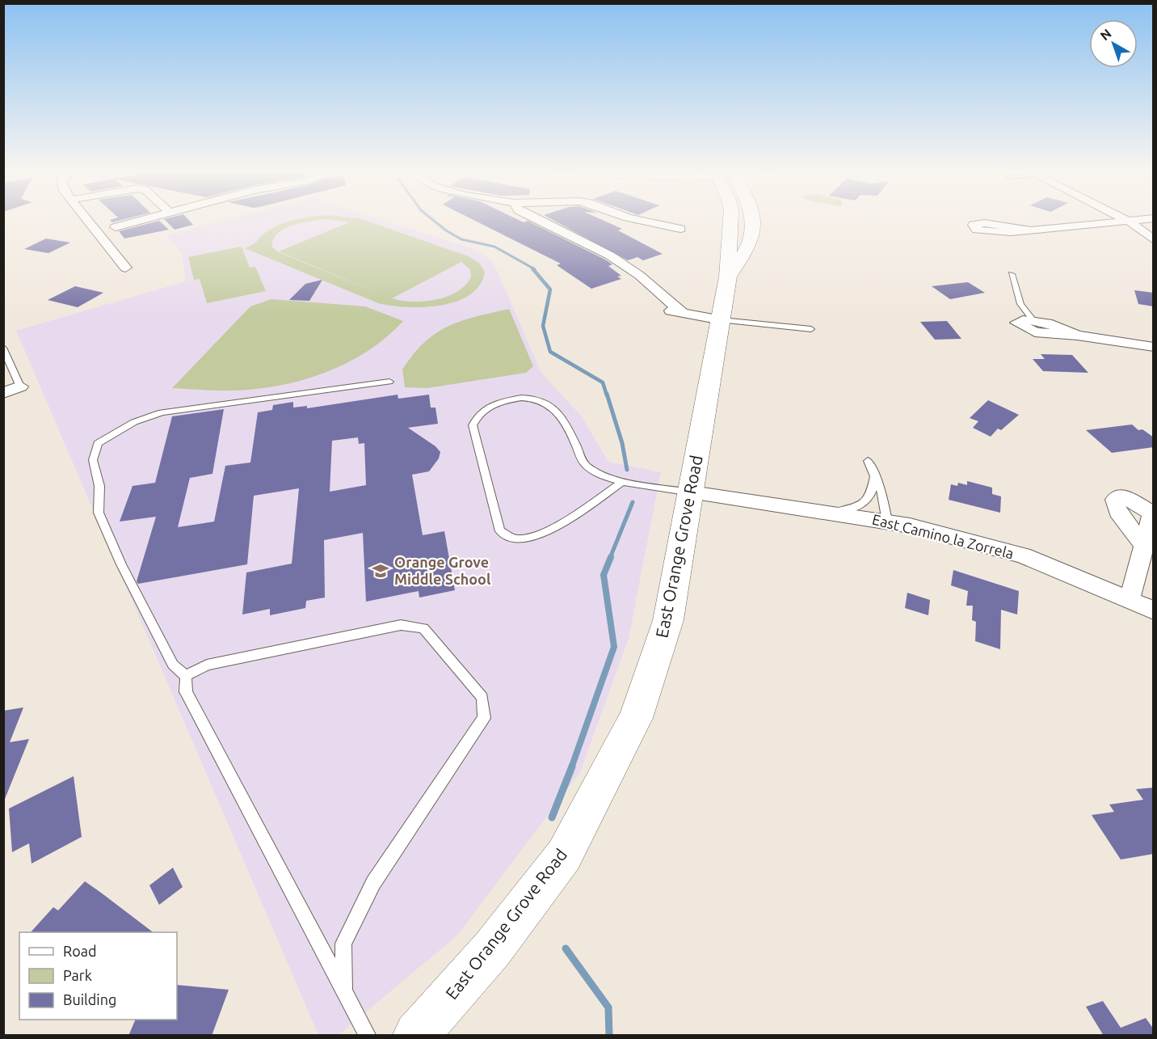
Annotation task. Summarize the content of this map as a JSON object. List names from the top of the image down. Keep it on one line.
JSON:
{"streets":{"main road":["East Orange Grove Road"],"street":["East Camino la Zorrela"]},"crossings":[["East Camino la Zorrela","East Orange Grove Road"]],"places":{"school or university":["Orange Grove Middle School"]},"legend":["Road","Park","Building"],"north":"top left"}
